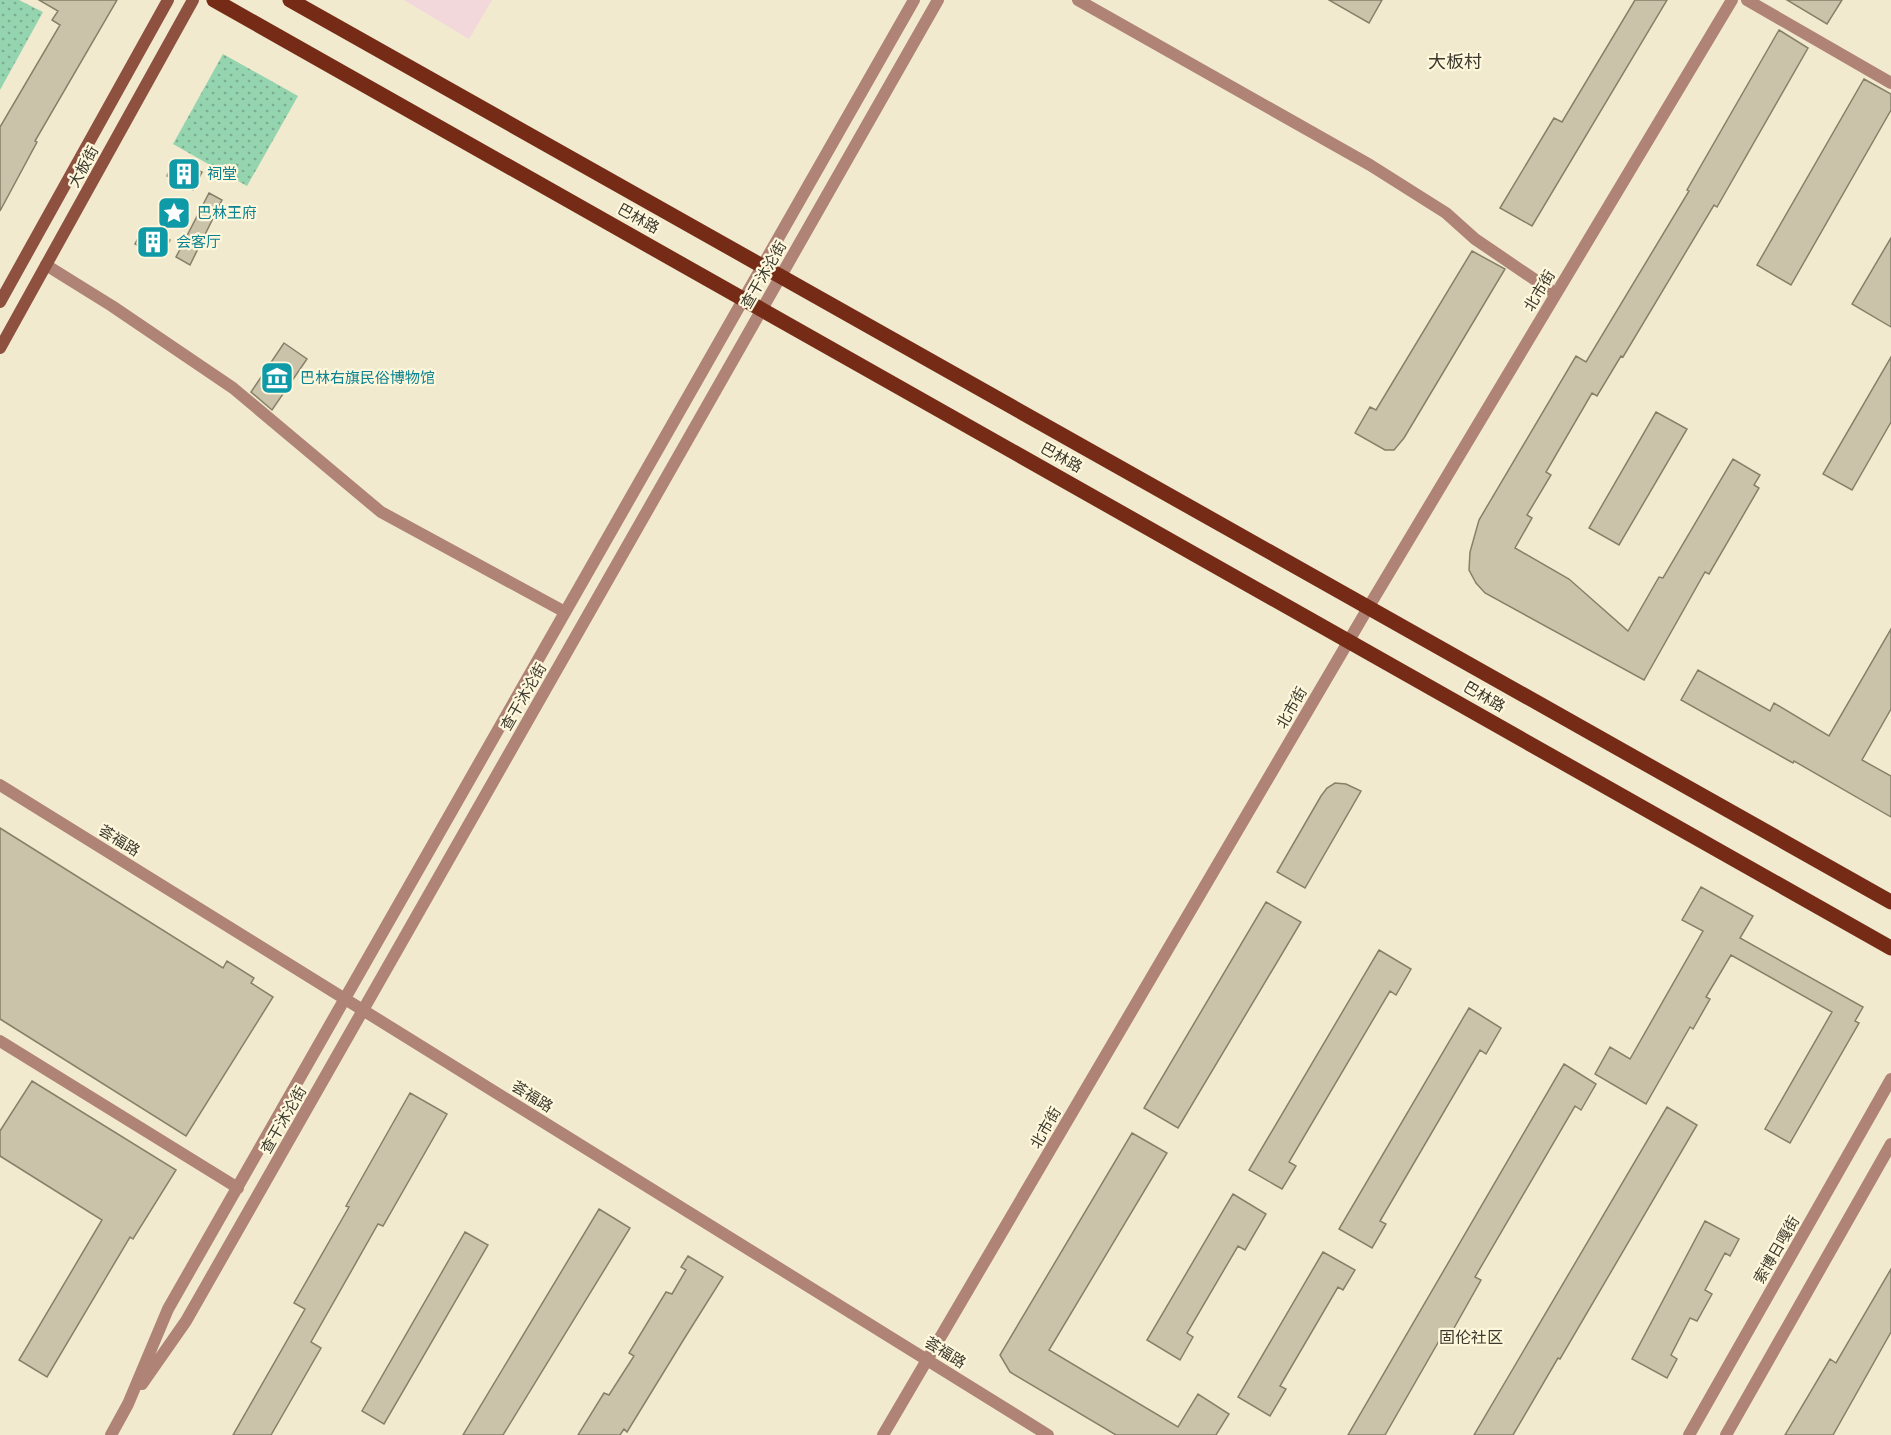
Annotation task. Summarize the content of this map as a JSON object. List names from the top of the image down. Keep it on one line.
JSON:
{"streets":{"main road":["大板街","巴林路"],"street":["查干沐沦街","北市街","荟福路","索博日嘎街"]},"crossings":[["巴林路","查干沐沦街"],["巴林路","北市街"],["查干沐沦街","荟福路"],["北市街","荟福路"]],"districts":["大板村","固伦社区"],"places":{"building":["祠堂","会客厅"],"place":["巴林王府"],"museum":["巴林右旗民俗博物馆"]}}
